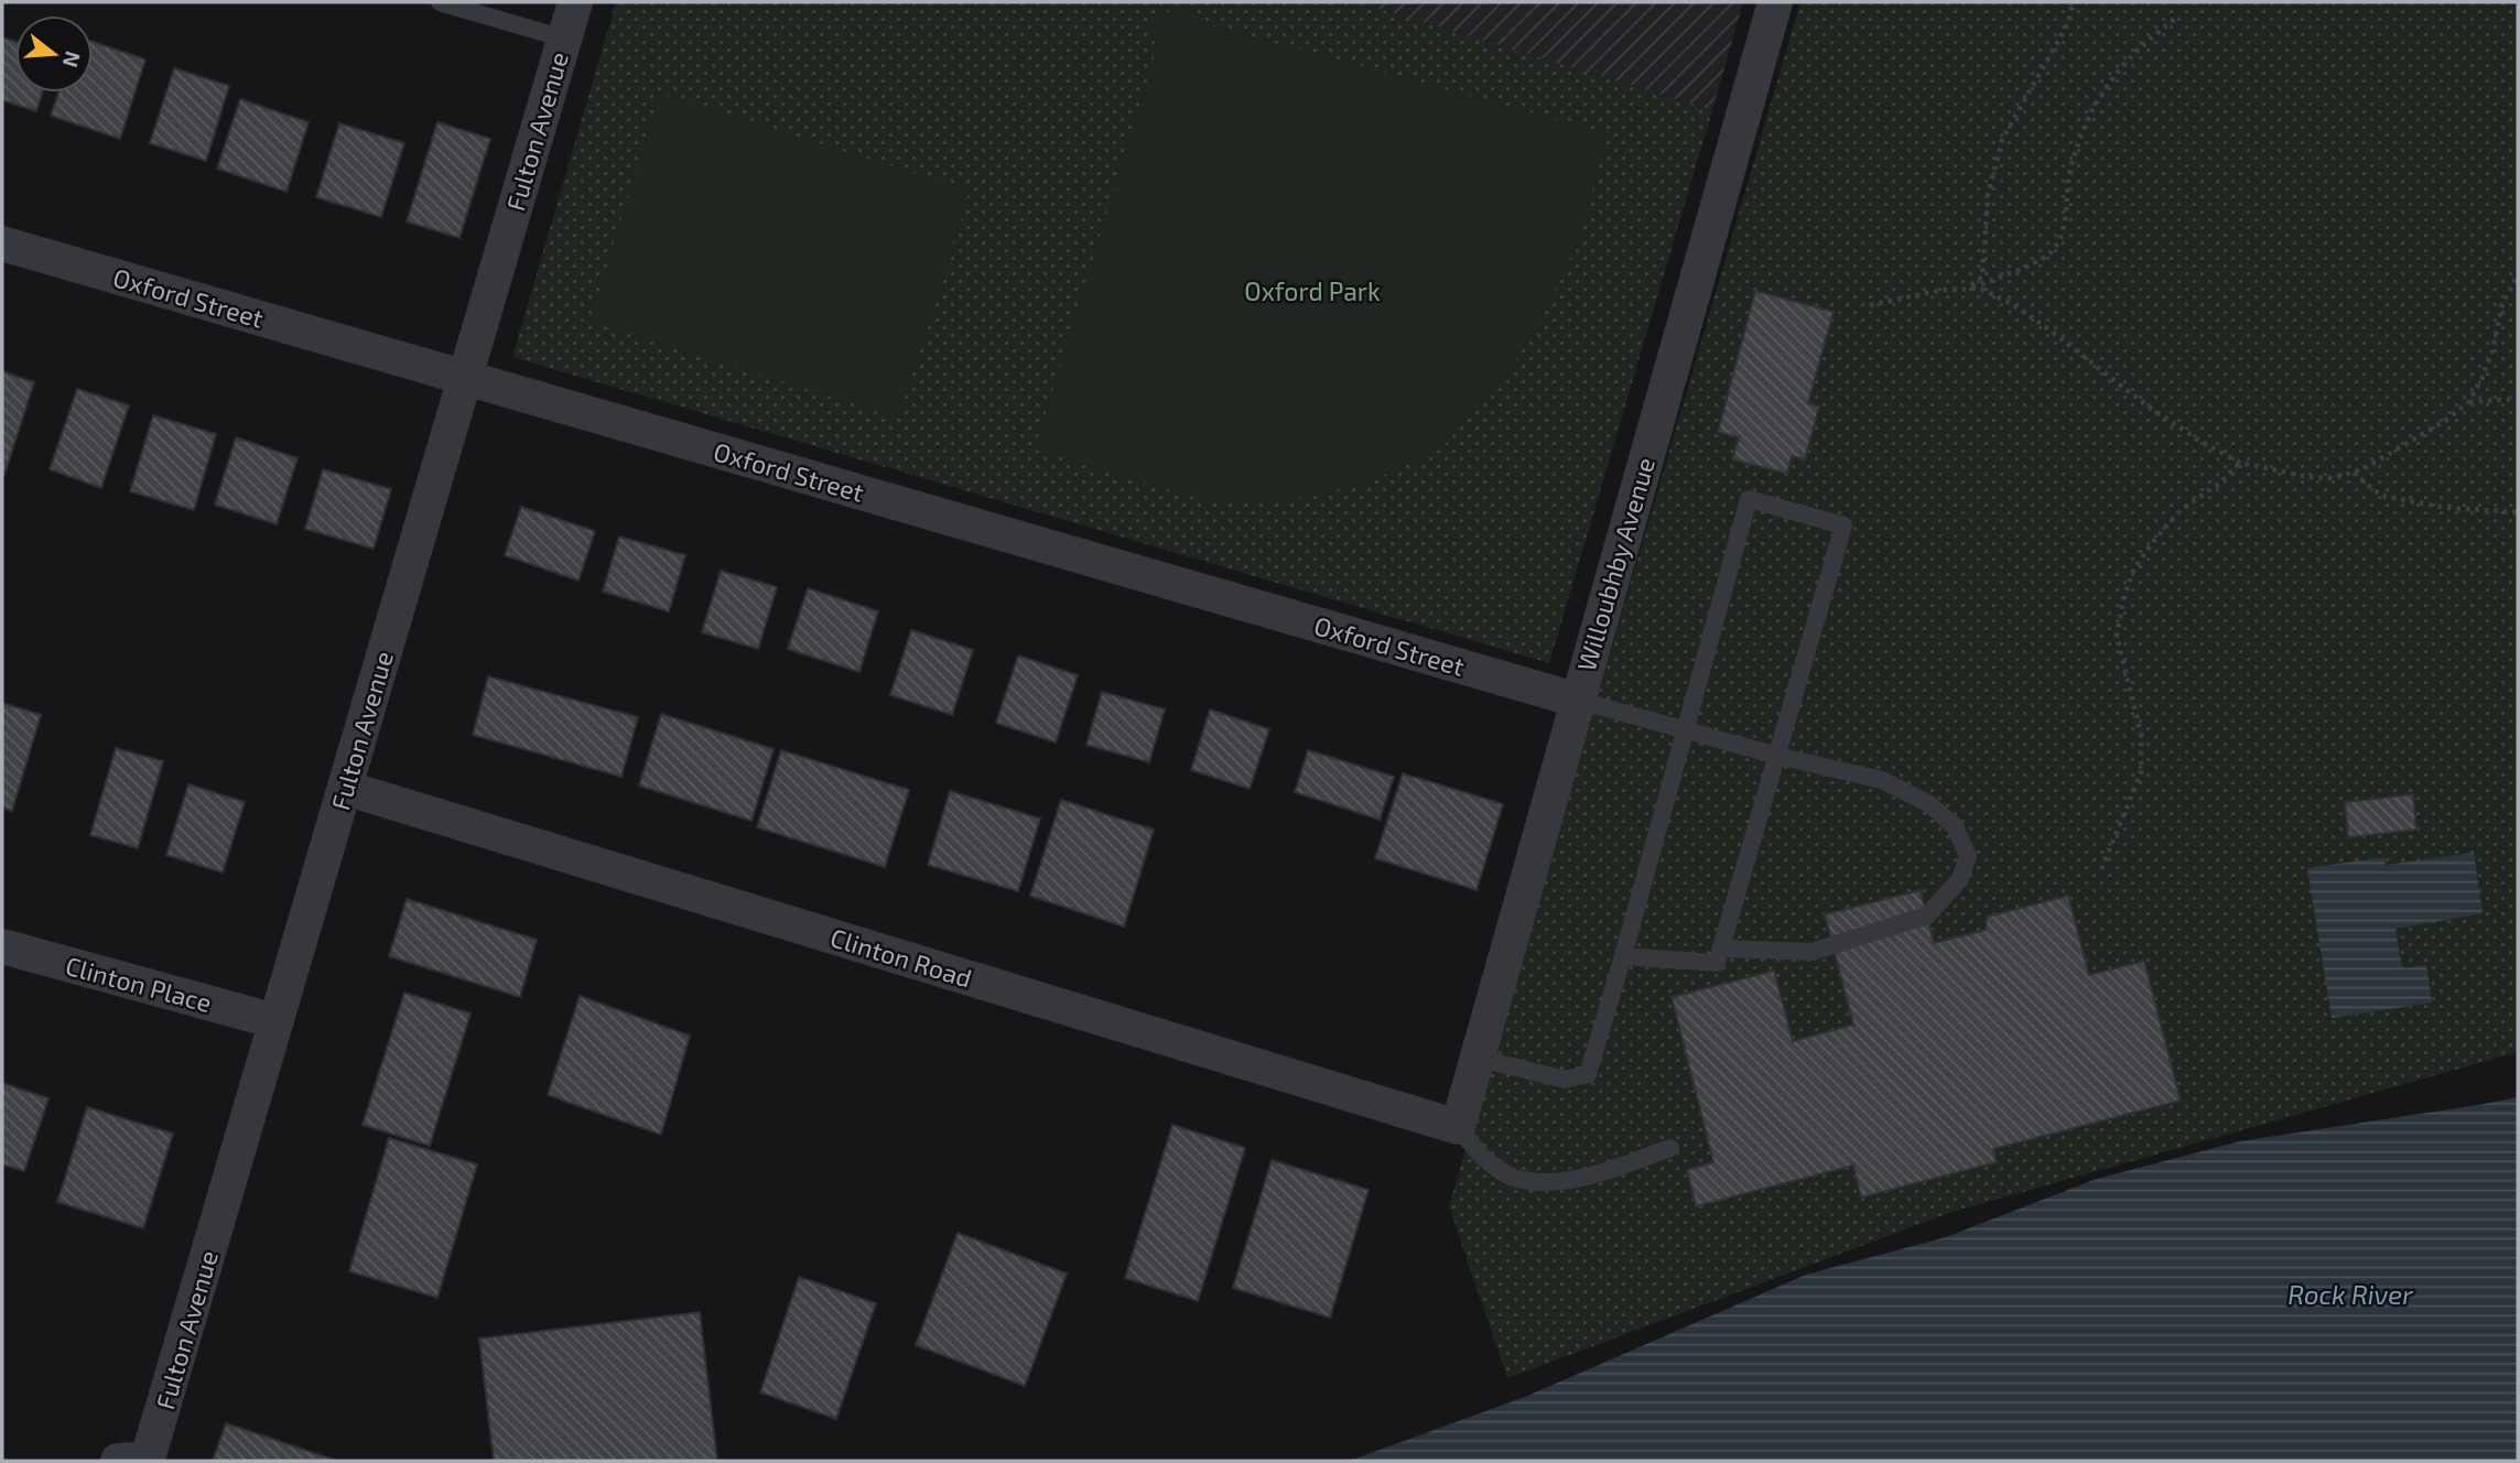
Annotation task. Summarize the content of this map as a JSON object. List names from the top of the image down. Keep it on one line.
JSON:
{"streets":{"street":["Fulton Avenue","Oxford Street","Willoubhby Avenue","Clinton Road","Clinton Place"]},"crossings":[["Fulton Avenue","Oxford Street"],["Fulton Avenue","Clinton Road"],["Fulton Avenue","Clinton Place"],["Oxford Street","Willoubhby Avenue"],["Willoubhby Avenue","Clinton Road"]],"water":["Rock River"],"parks":["Oxford Park"],"north":"right"}
